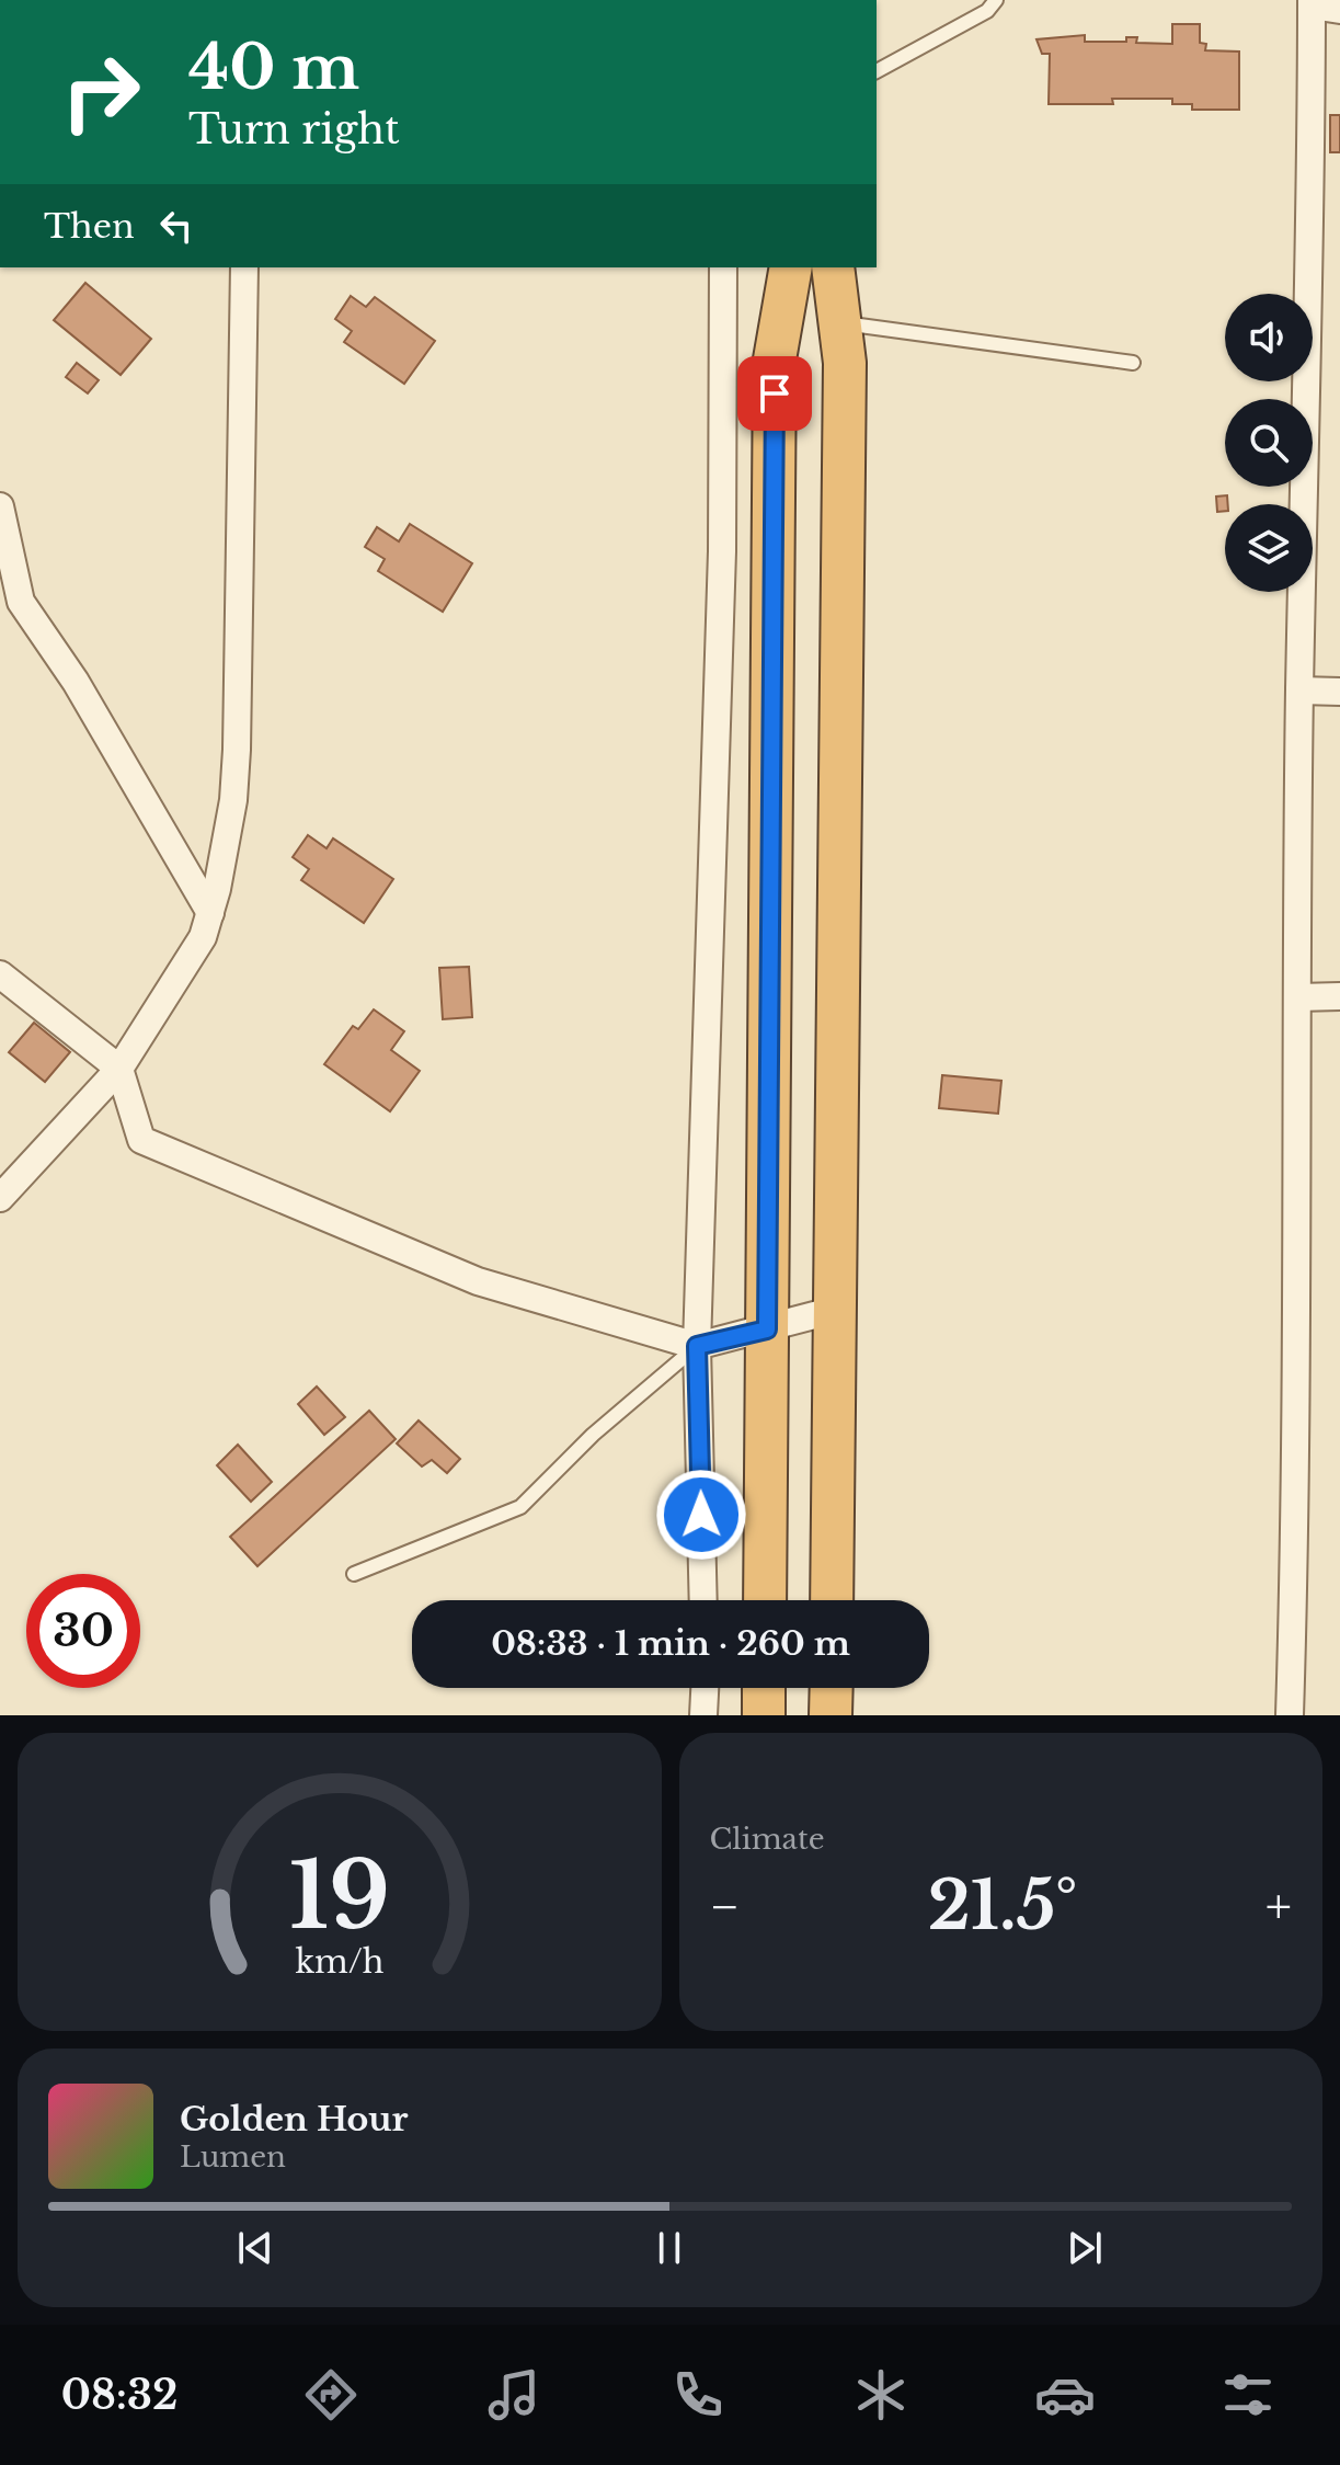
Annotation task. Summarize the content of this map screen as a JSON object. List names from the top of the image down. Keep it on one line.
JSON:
{"page":{"turn":["40 m","Turn right"],"then":"Then","limit":"30","trip":"08:33 · 1 min · 260 m","tile":"Climate","heat":["−","21.5°","+"],"song":["Golden Hour","Lumen"],"tabs":"08:32","gauge":["19","km/h"]}}
